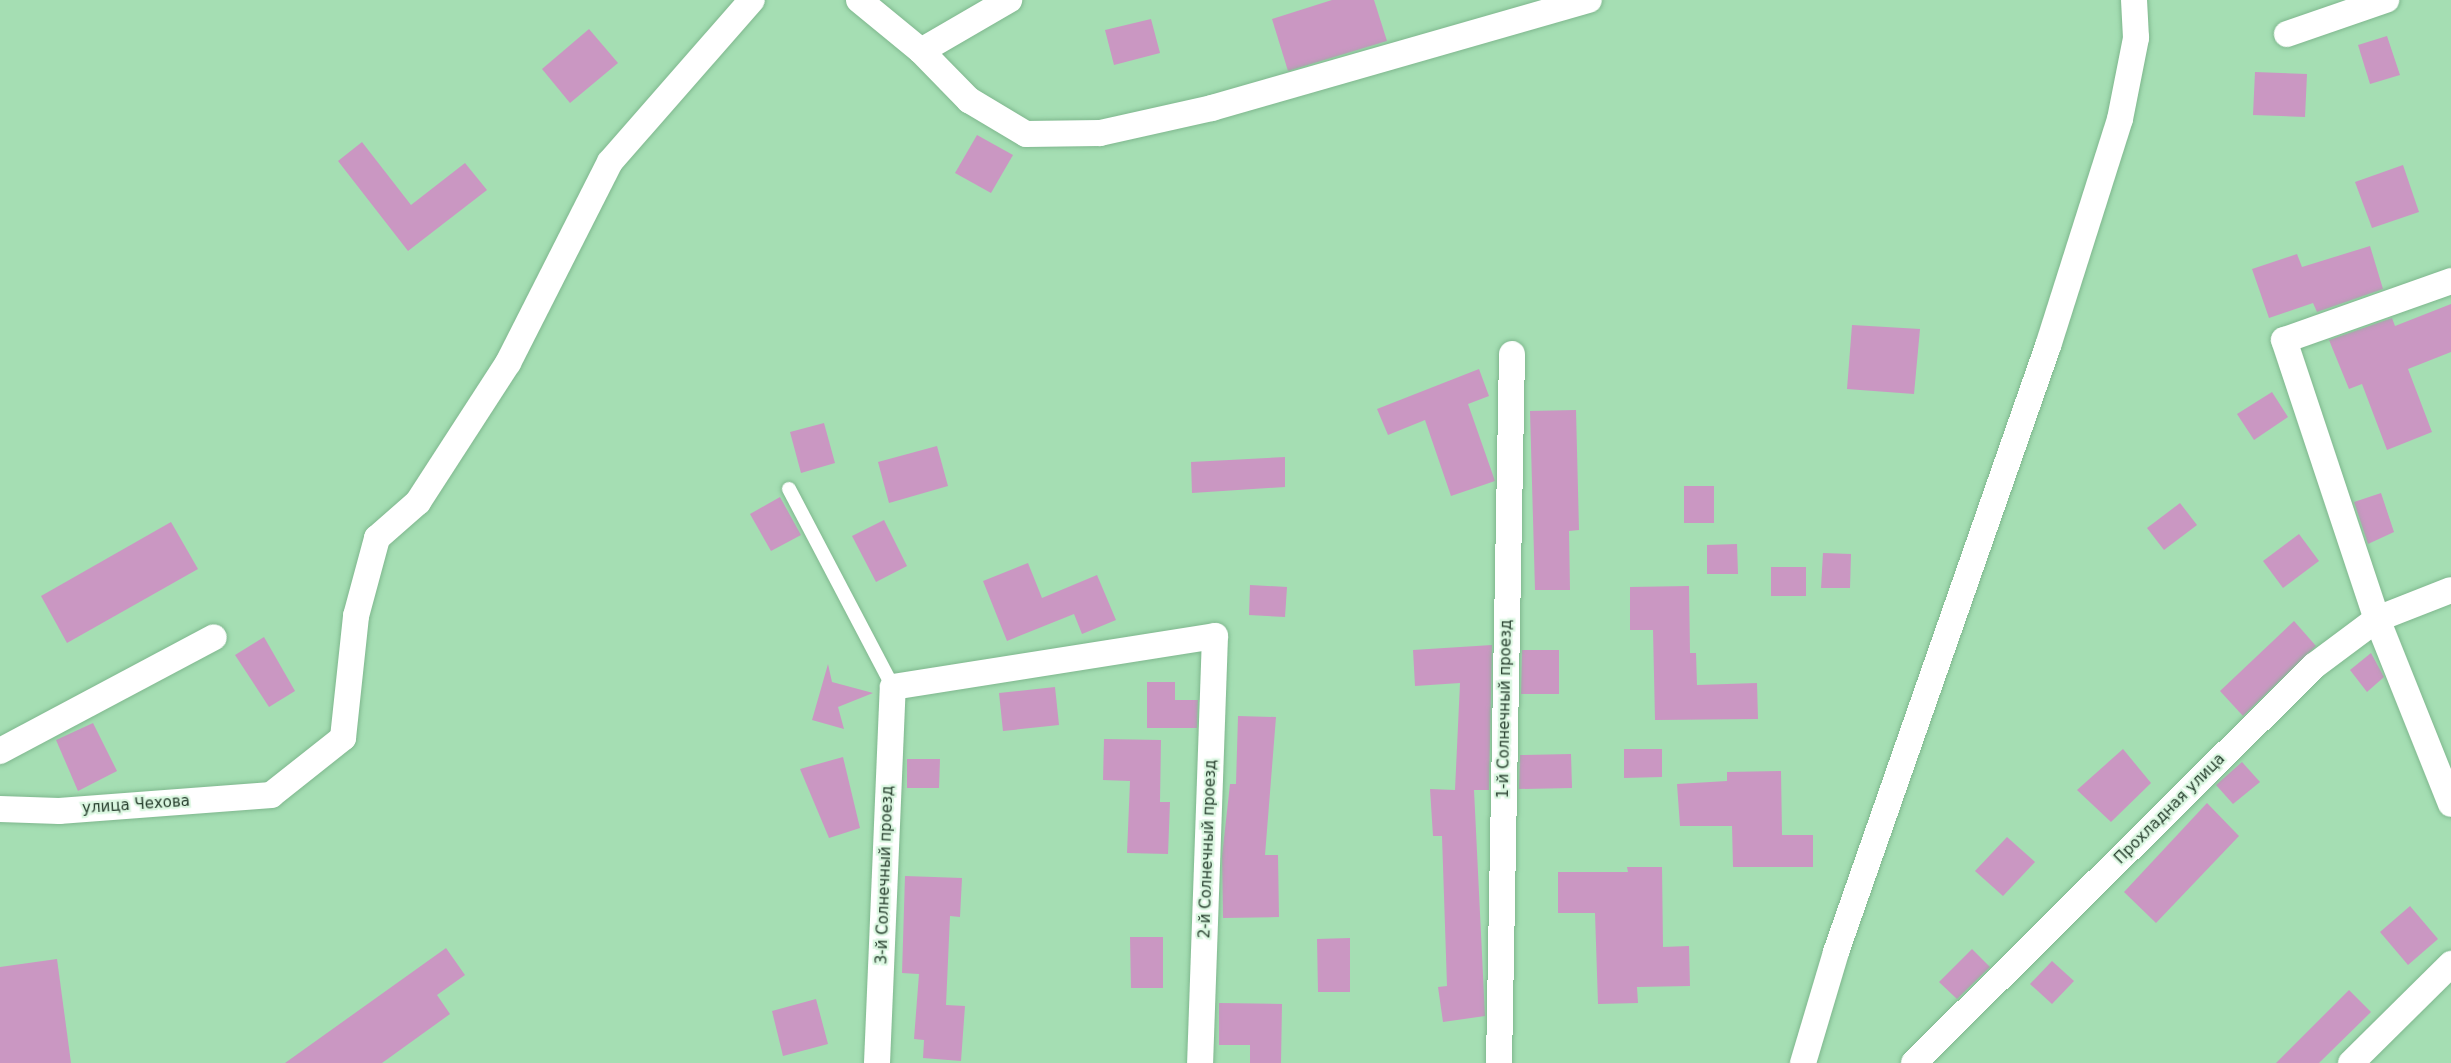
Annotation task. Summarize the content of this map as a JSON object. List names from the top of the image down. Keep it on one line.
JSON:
{"streets":{"street":["1-й Солнечный проезд","улица Чехова","Прохладная улица","2-й Солнечный проезд","3-й Солнечный проезд"]},"crossings":[["2-й Солнечный проезд","3-й Солнечный проезд"]]}
